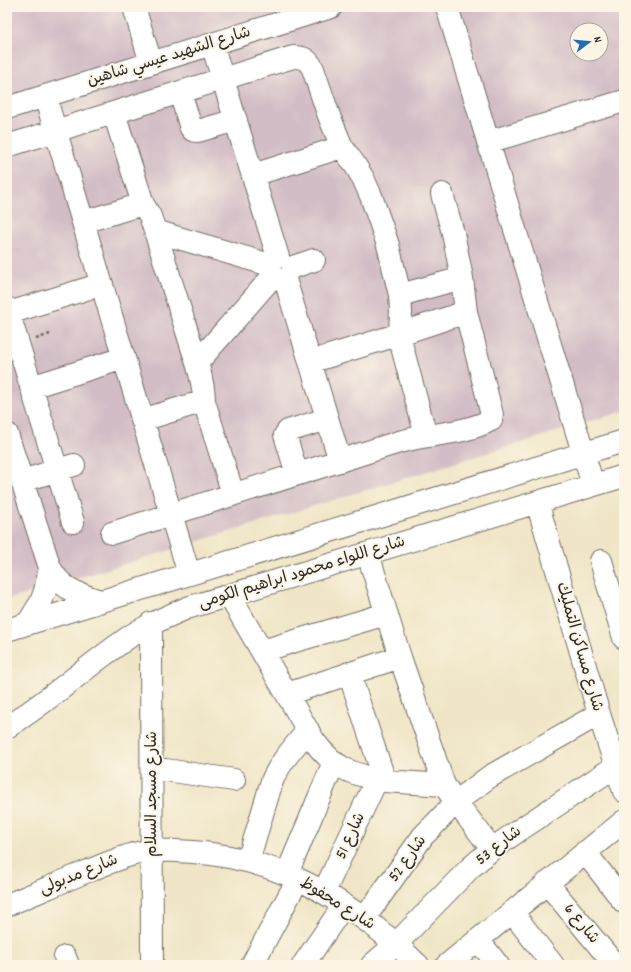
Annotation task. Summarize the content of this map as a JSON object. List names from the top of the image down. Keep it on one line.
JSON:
{"streets":{"street":["شارع الشهيد عيسي شاهين","شارع اللواء محمود ابراهيم الكومى","شارع مساكن التمليك","شارع مسجد السلام","شارع 51","شارع 53","شارع 52","شارع مدبولى","شارع محفوظ","شارع 6"]},"crossings":[["شارع اللواء محمود ابراهيم الكومى","شارع مساكن التمليك"],["شارع اللواء محمود ابراهيم الكومى","شارع مسجد السلام"],["شارع مساكن التمليك","شارع 53"],["شارع مساكن التمليك","شارع 52"],["شارع مسجد السلام","شارع مدبولى"],["شارع مسجد السلام","شارع محفوظ"],["شارع 51","شارع محفوظ"],["شارع 53","شارع محفوظ"],["شارع 52","شارع محفوظ"],["شارع مدبولى","شارع محفوظ"]],"north":"right"}
